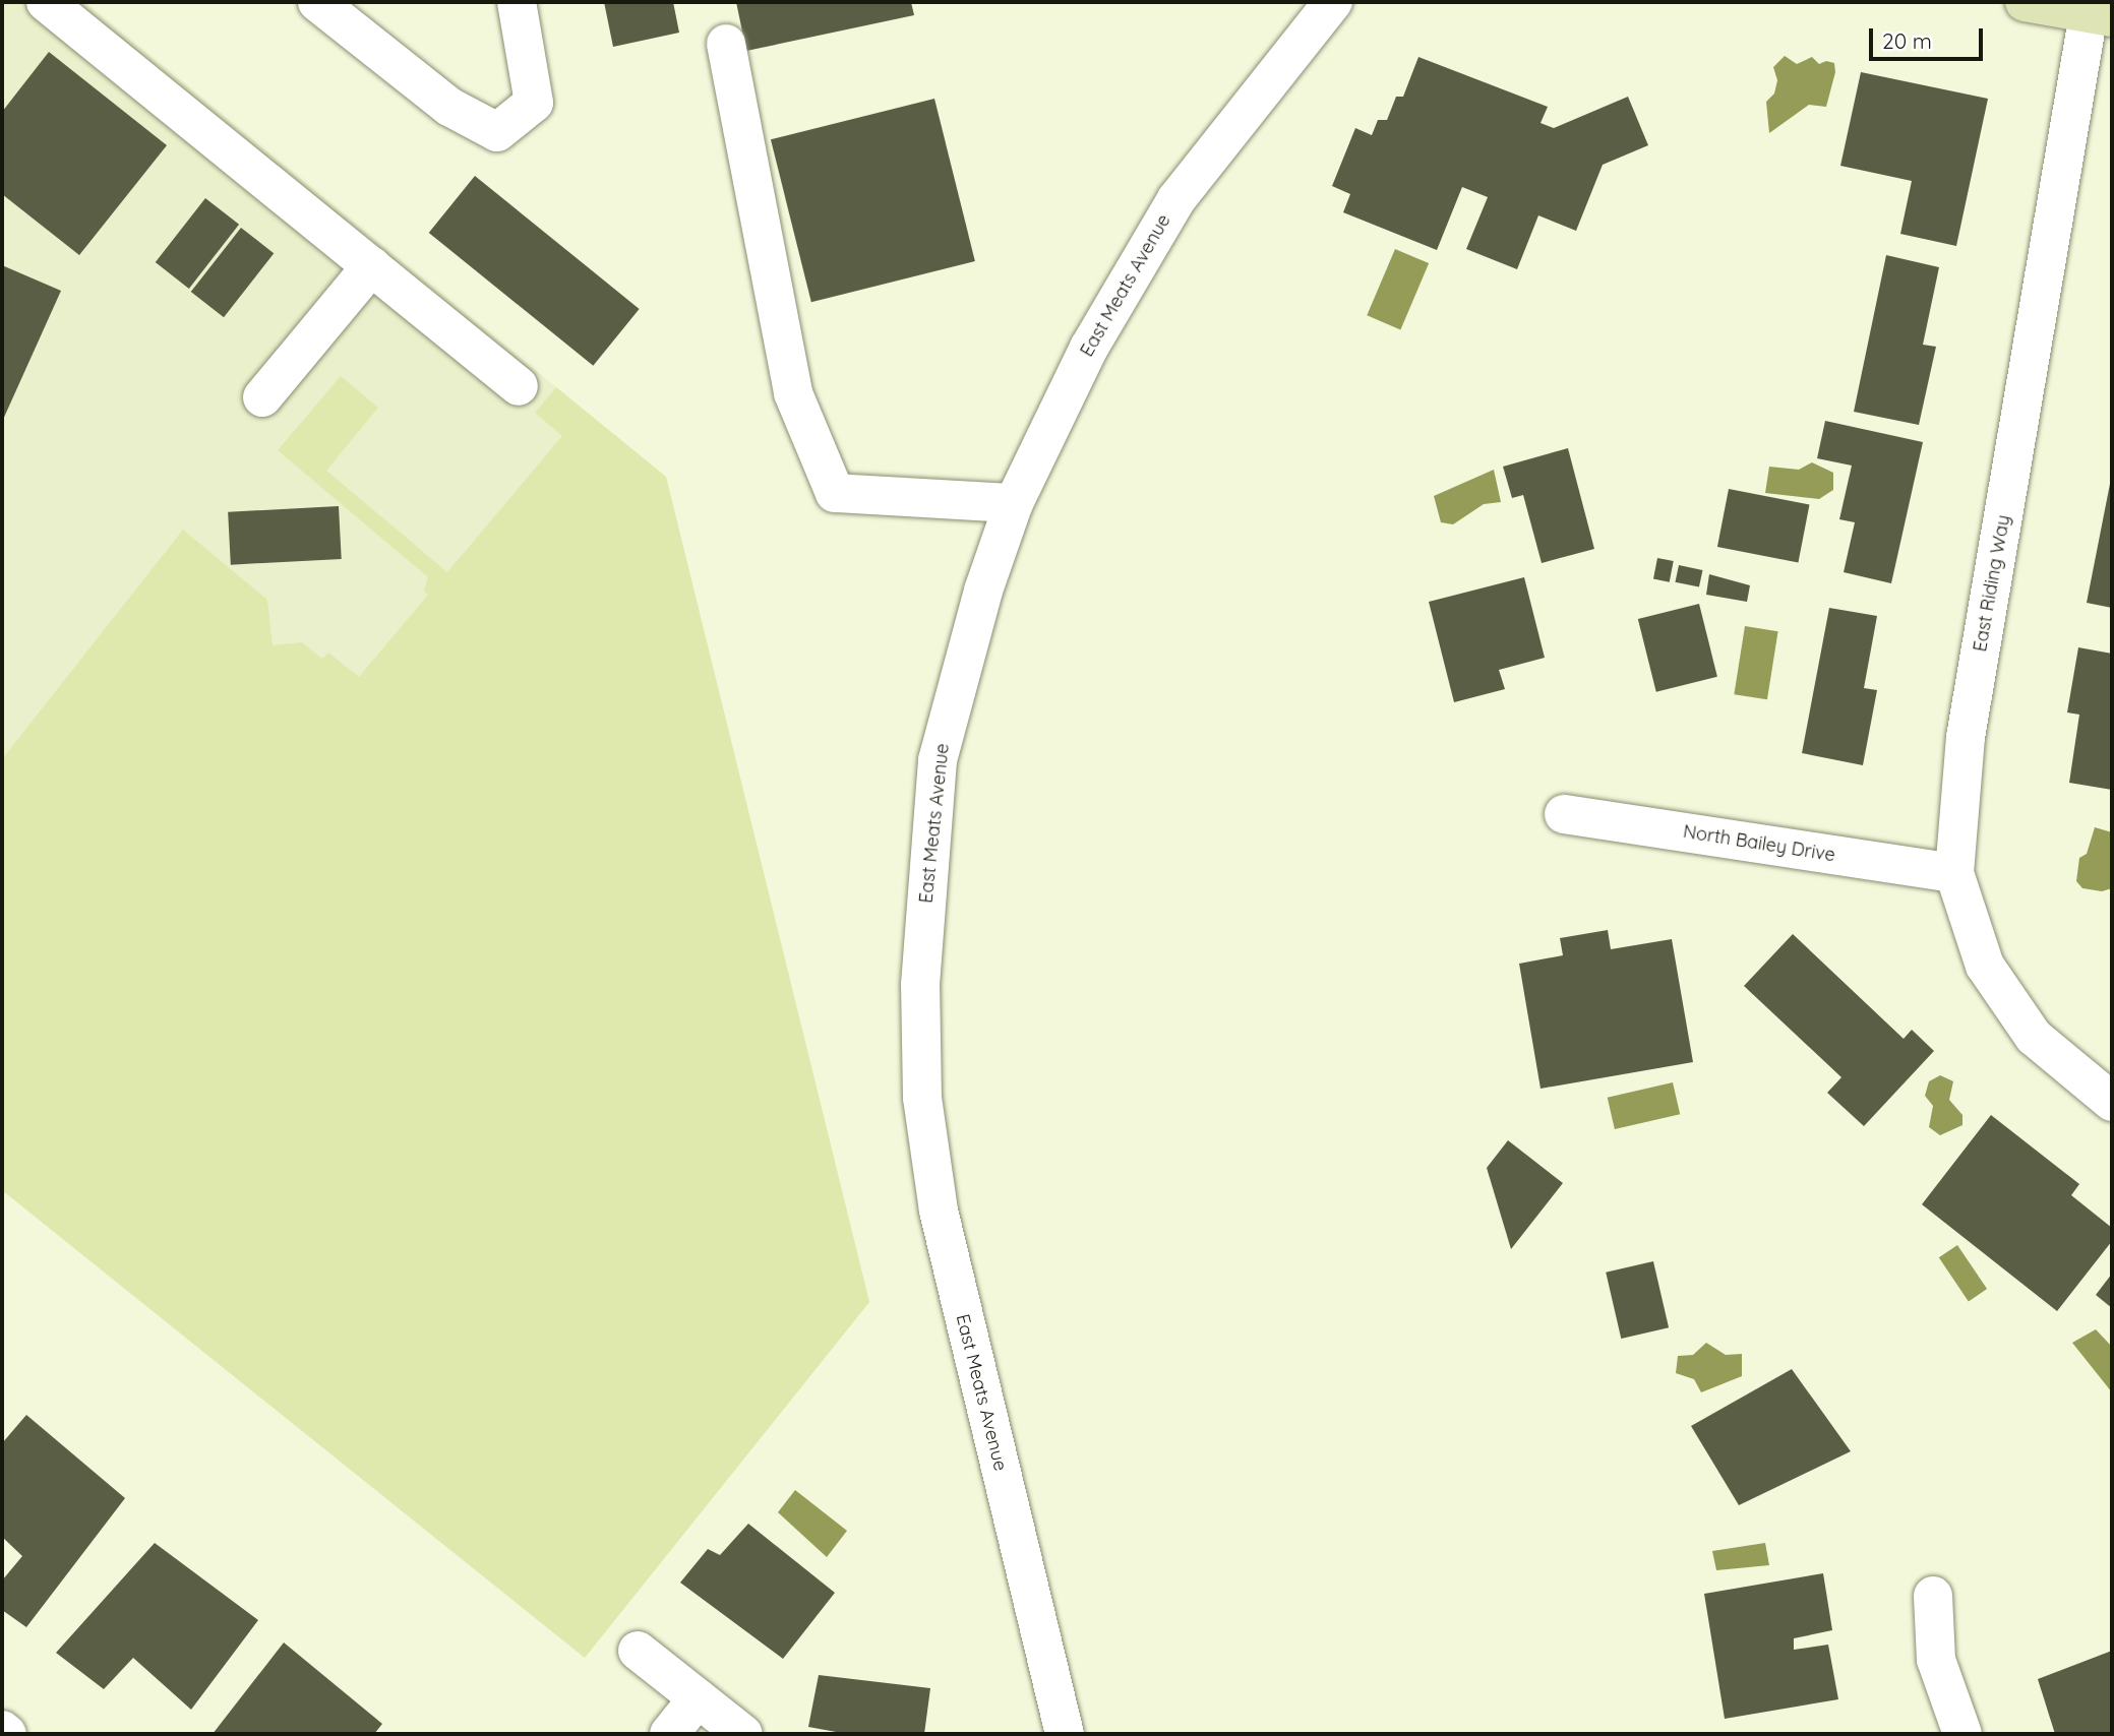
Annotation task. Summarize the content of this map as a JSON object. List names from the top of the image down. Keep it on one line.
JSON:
{"streets":{"street":["East Meats Avenue","East Riding Way","North Bailey Drive"]},"crossings":[["East Riding Way","North Bailey Drive"]],"scale_bar":"20 m"}
